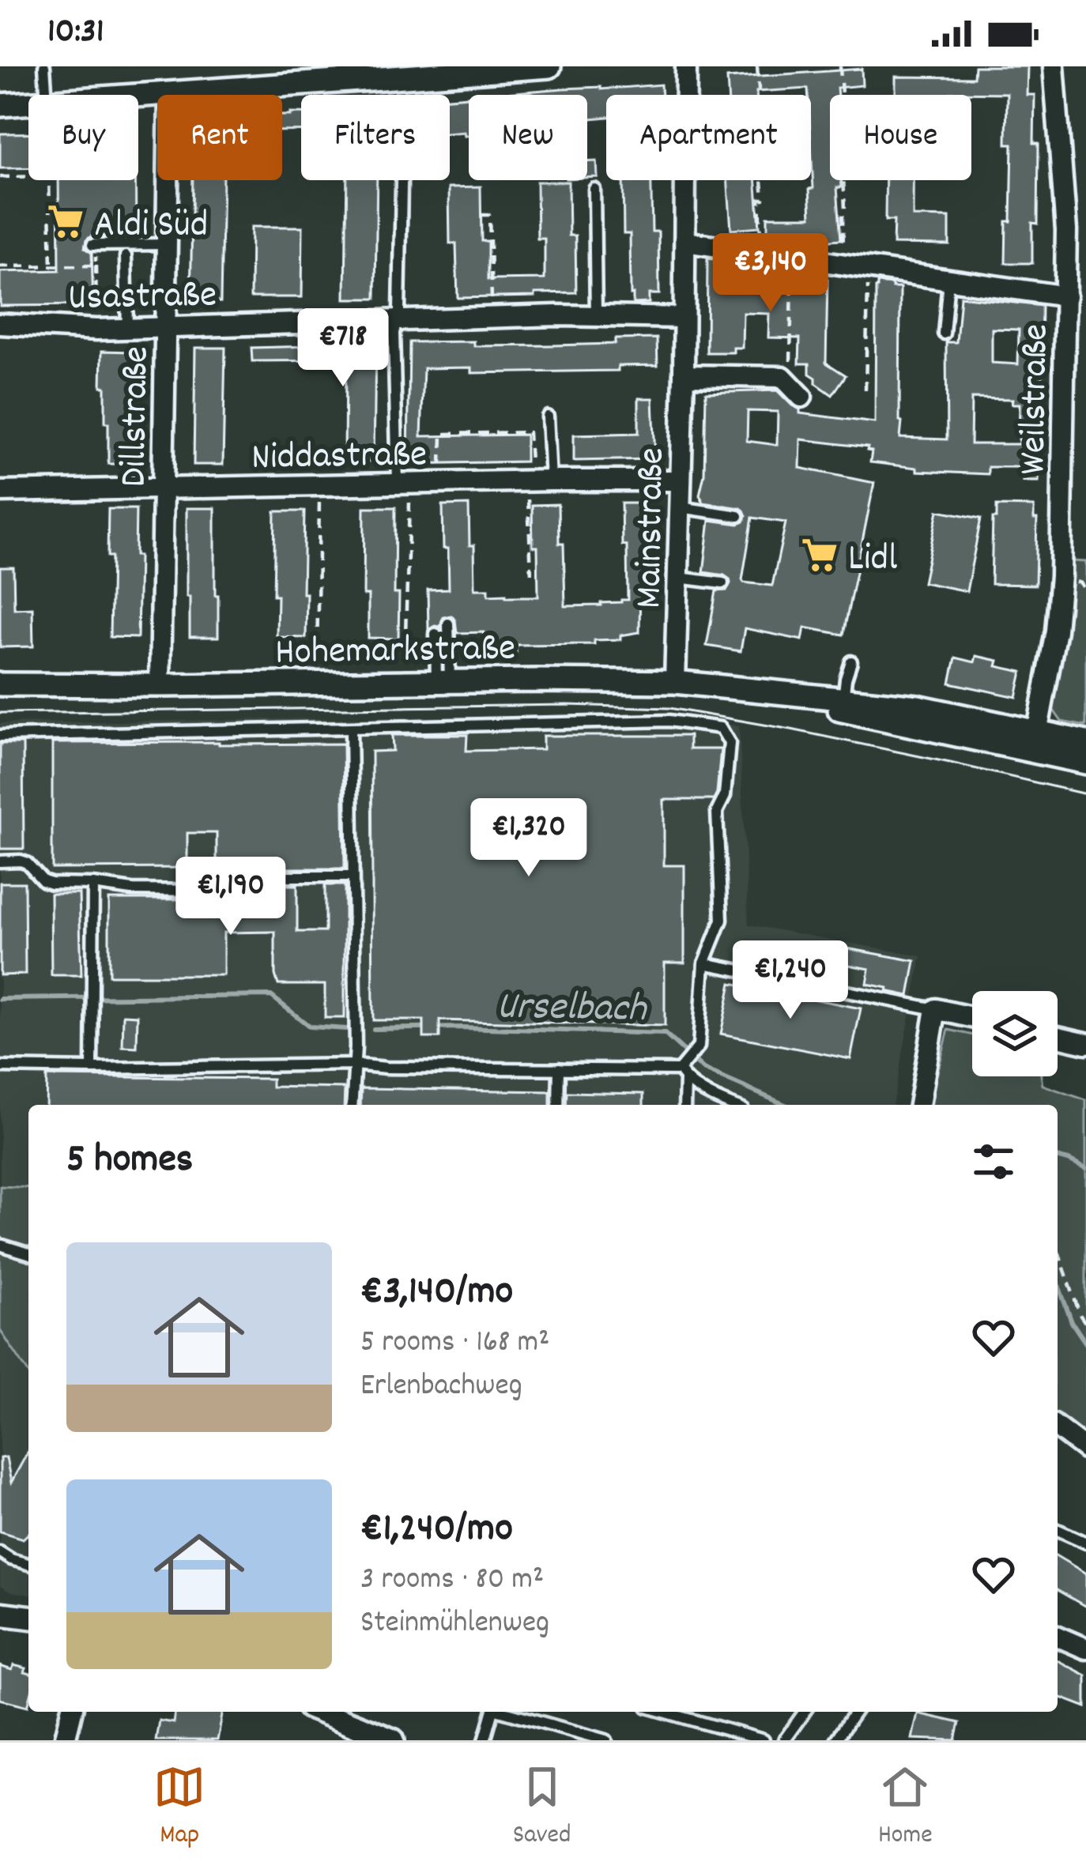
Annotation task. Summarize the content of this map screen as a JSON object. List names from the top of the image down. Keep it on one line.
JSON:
{"streets":{"street":["Usastraße","Weilstraße","Dillstraße","Niddastraße","Mainstraße","Hohemarkstraße"]},"crossings":[["Usastraße","Dillstraße"],["Usastraße","Mainstraße"],["Weilstraße","Hohemarkstraße"],["Dillstraße","Niddastraße"],["Dillstraße","Hohemarkstraße"],["Niddastraße","Mainstraße"],["Mainstraße","Hohemarkstraße"]],"water":["Urselbach"],"places":{"supermarket":["Aldi Süd","Lidl"]},"page":{"status":"10:31","chip":["Buy","Rent","Filters","New","Apartment","House"],"price":["€3,140","€718","€1,320","€1,190","€1,240"],"heading":"5 homes","list":[{"name":"€3,140/mo","note":"5 rooms · 168 m² · Erlenbachweg"},{"name":"€1,240/mo","note":"3 rooms · 80 m² · Steinmühlenweg"}],"tabs":["Map","Saved","Home"]}}
